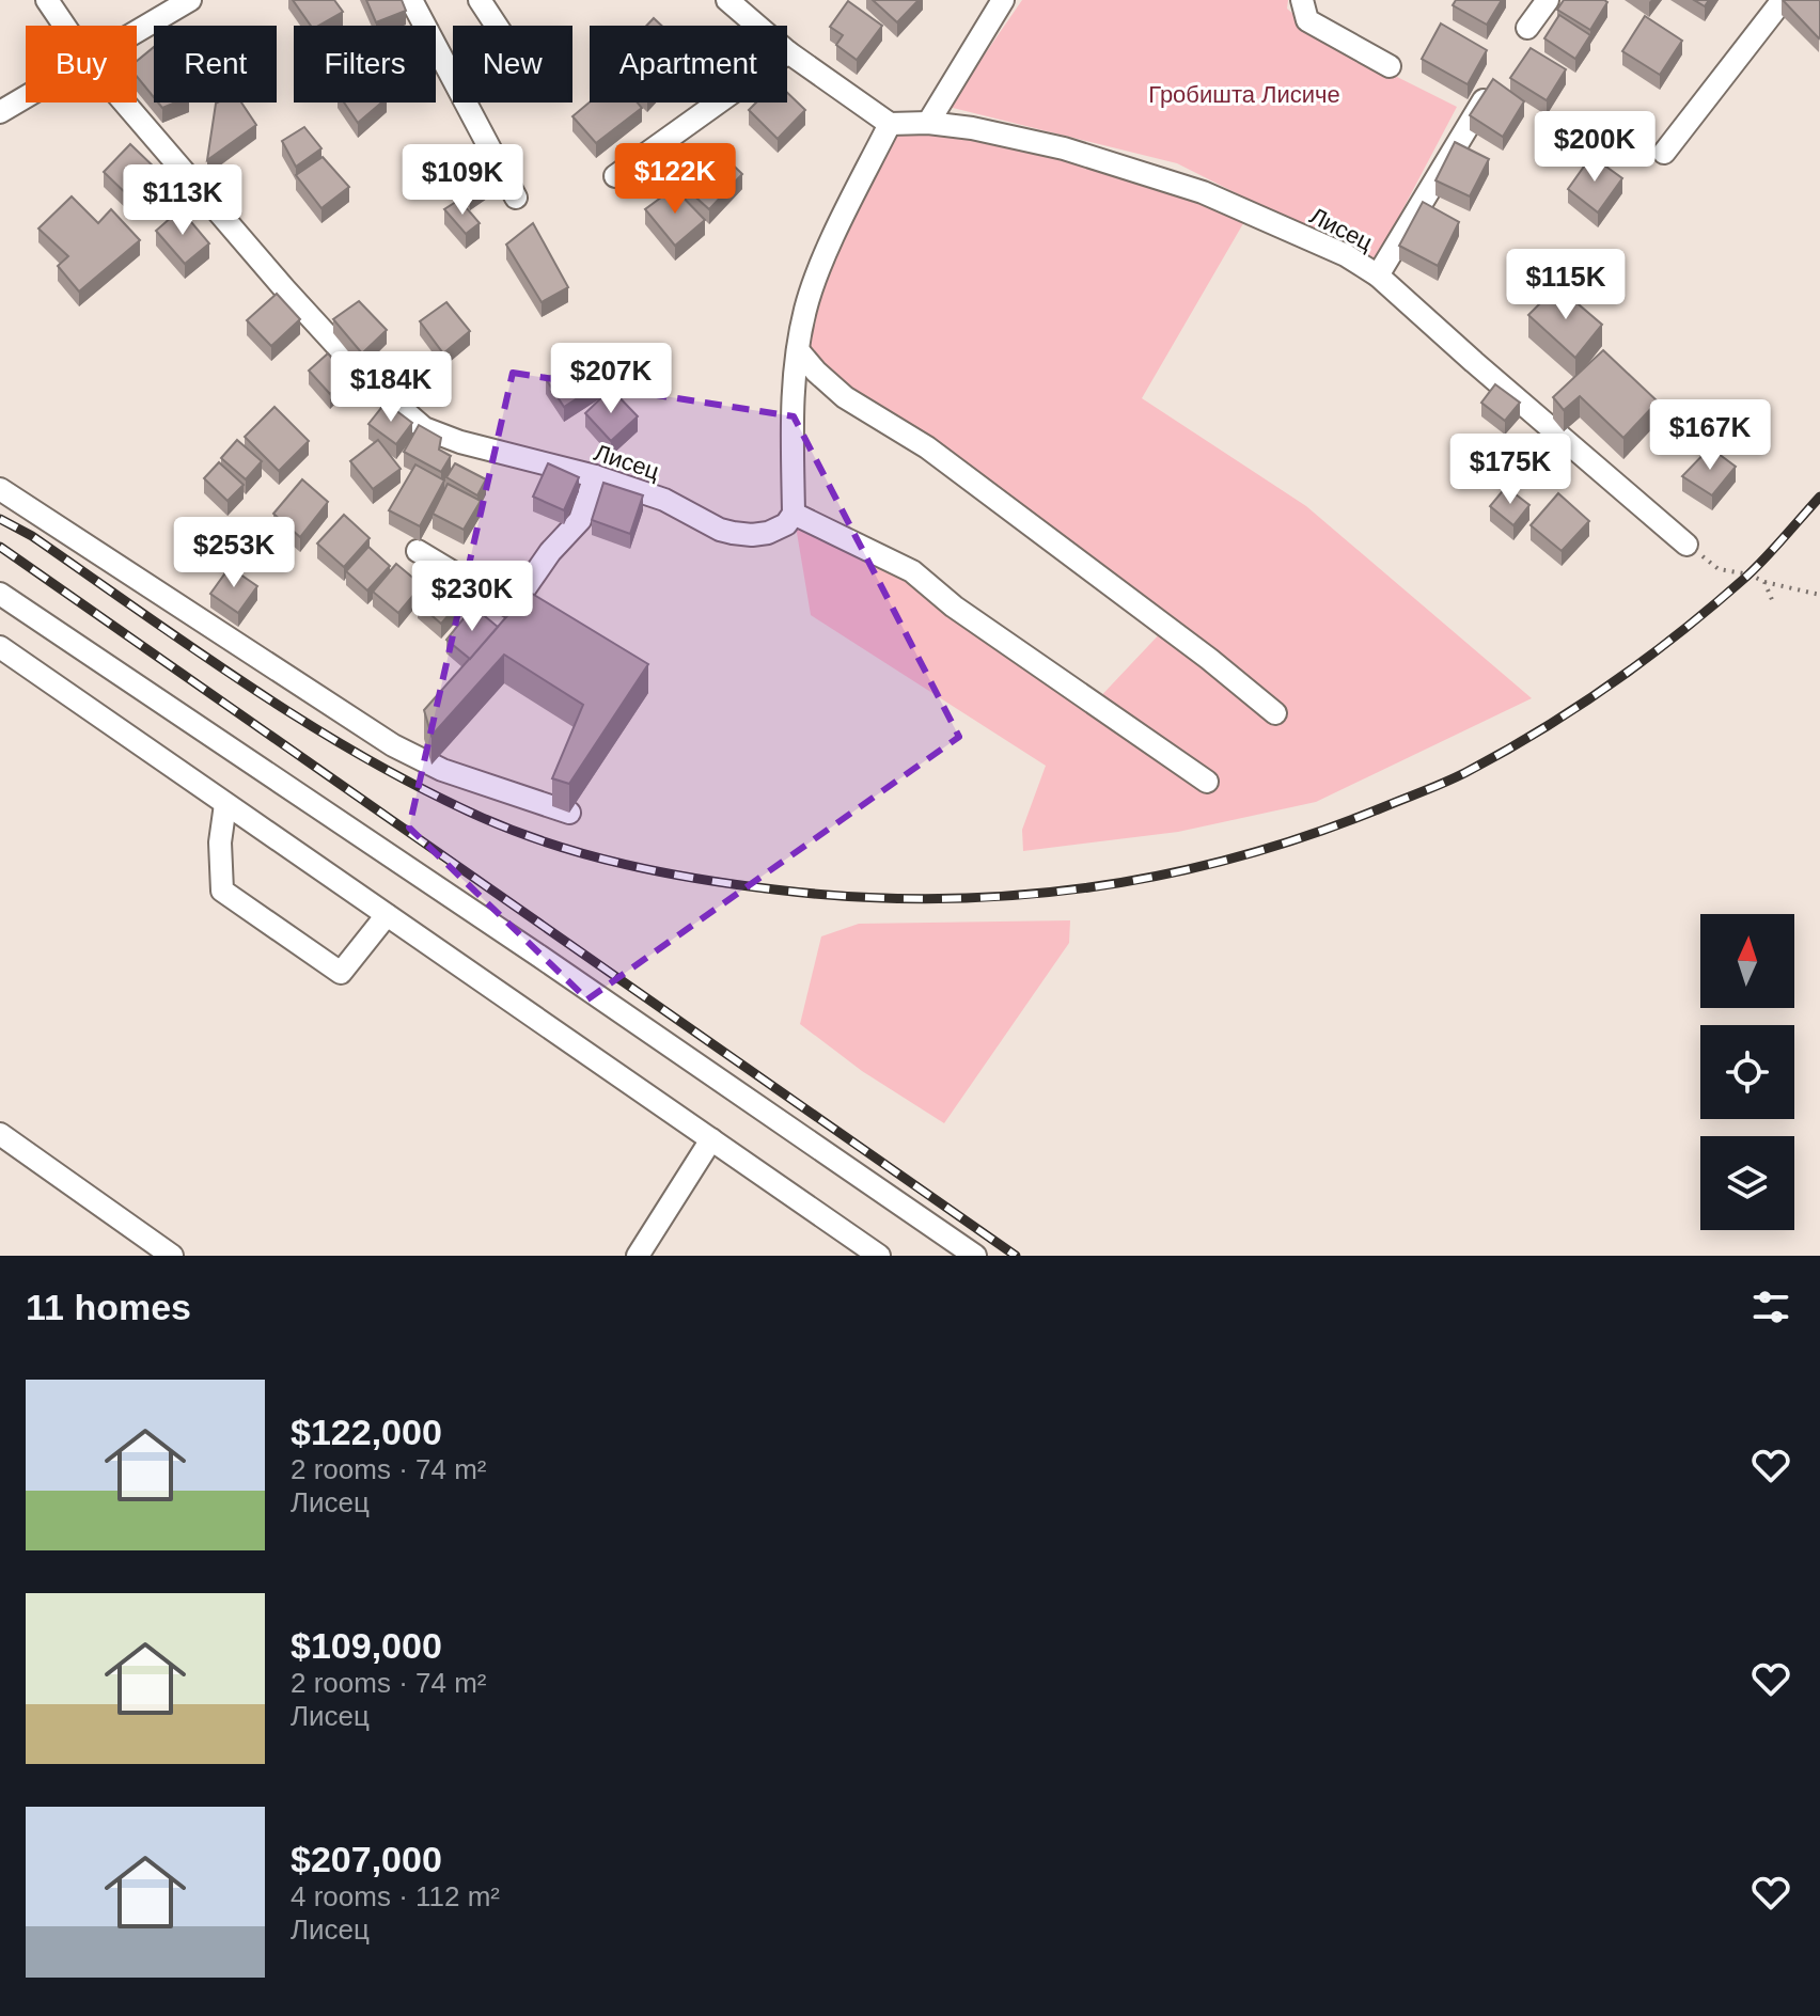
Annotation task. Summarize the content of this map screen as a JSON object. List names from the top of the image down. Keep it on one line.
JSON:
{"streets":{"street":["Лисец"]},"parks":["Гробишта Лисиче"],"north":"top","page":{"chip":["Buy","Rent","Filters","New","Apartment"],"price":["$200K","$122K","$109K","$113K","$115K","$207K","$184K","$167K","$175K","$253K","$230K"],"heading":"11 homes","list":[{"name":"$122,000","note":"2 rooms · 74 m² · Лисец"},{"name":"$109,000","note":"2 rooms · 74 m² · Лисец"},{"name":"$207,000","note":"4 rooms · 112 m² · Лисец"}]}}
